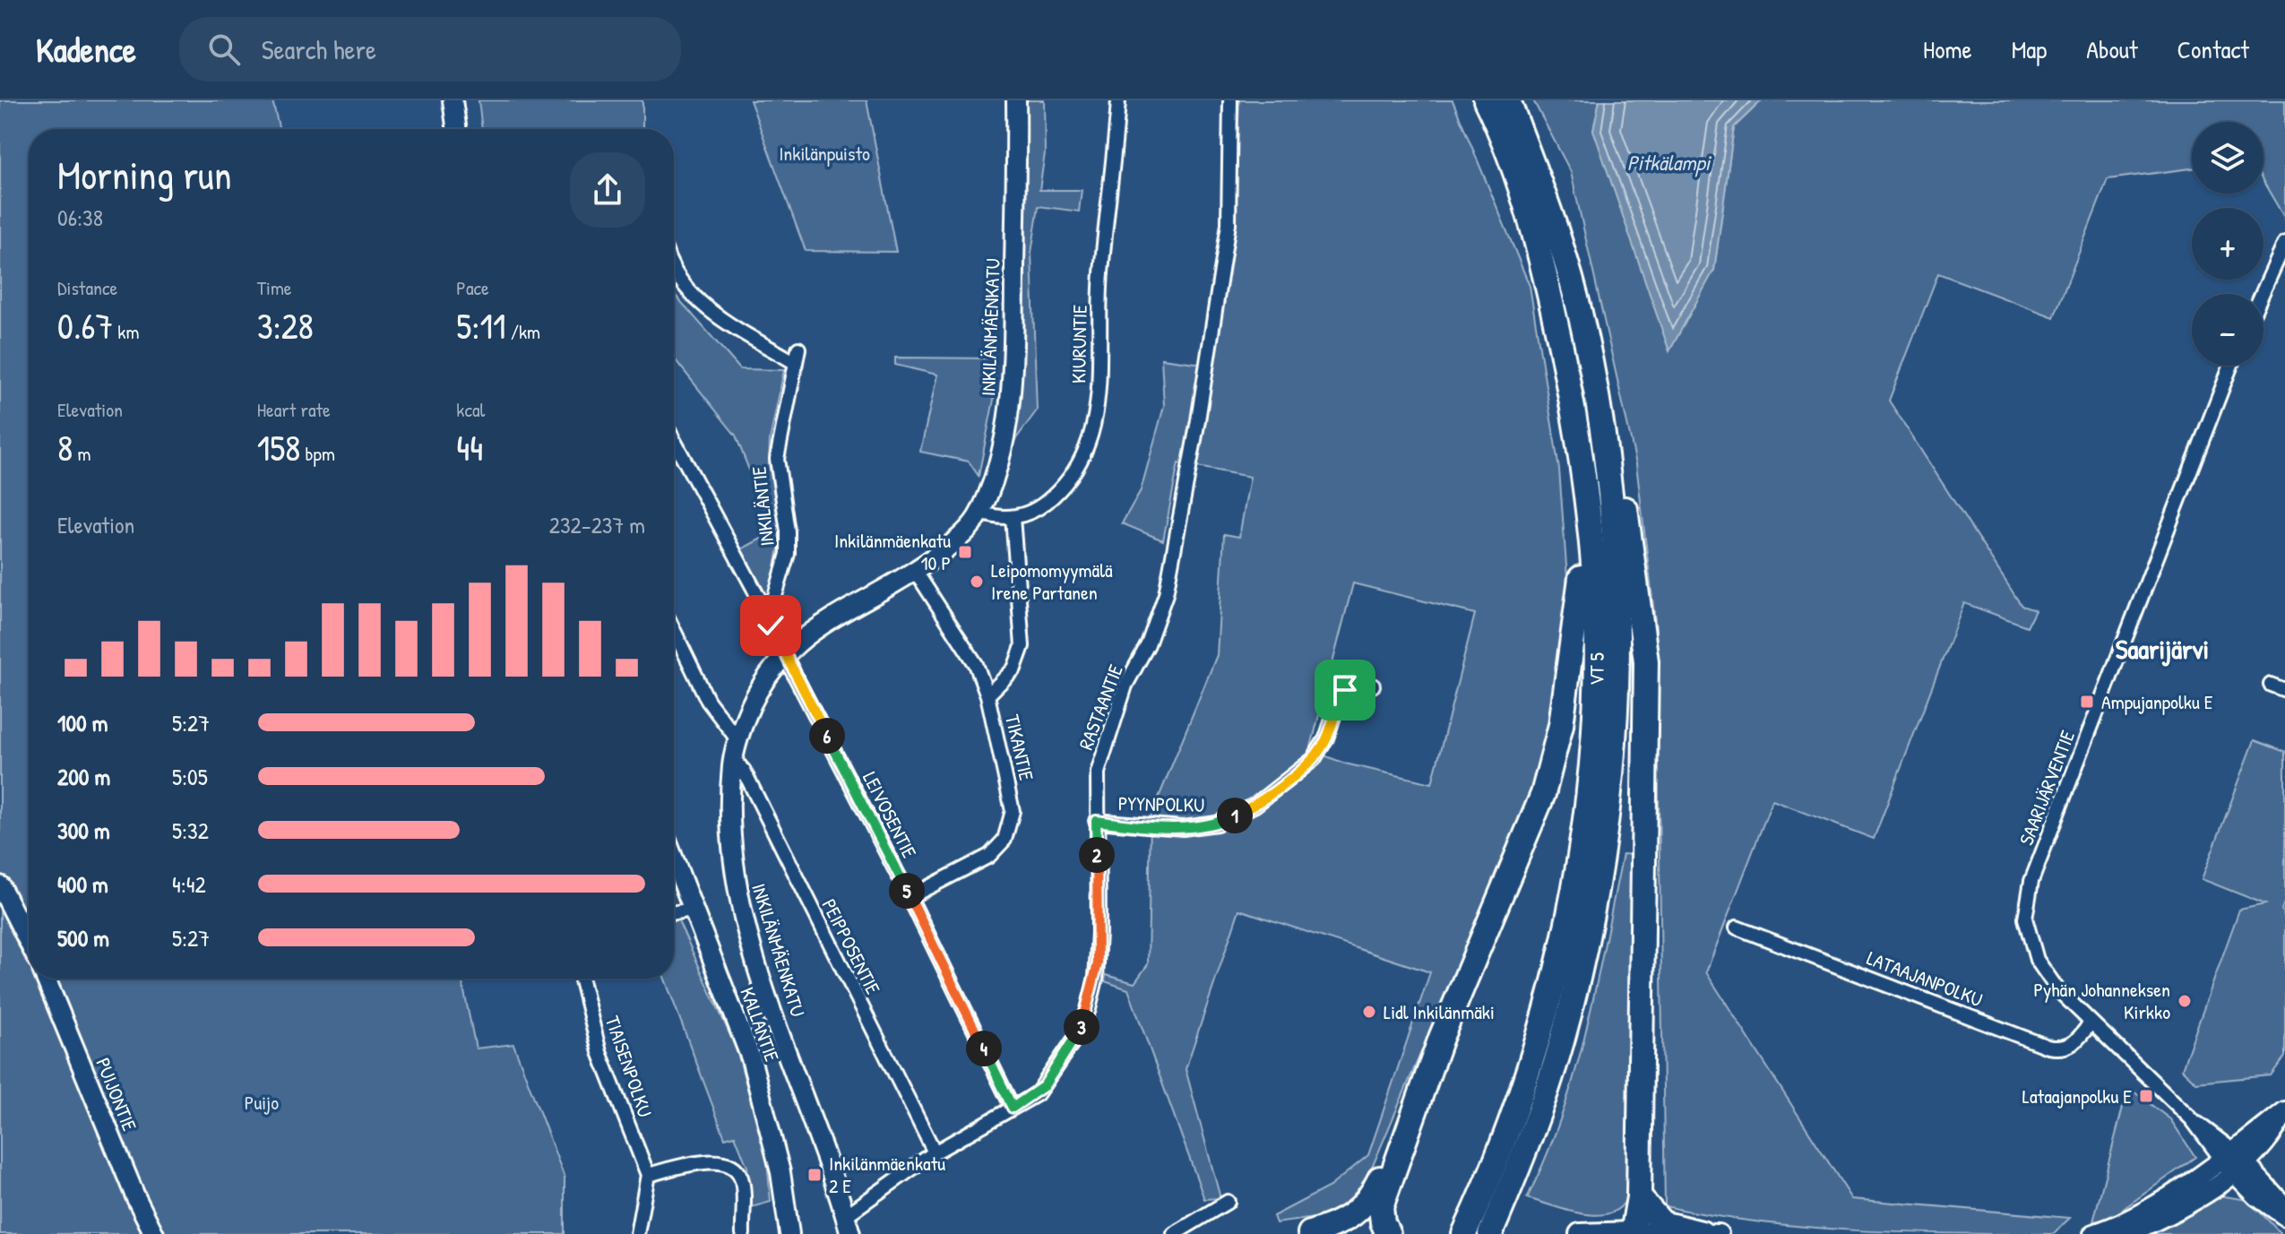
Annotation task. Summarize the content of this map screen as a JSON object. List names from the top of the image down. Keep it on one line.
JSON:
{"streets":{"highway":["VT 5"],"street":["INKILÄNMÄENKATU","KIURUNTIE","INKILÄNTIE","RASTAANTIE","TIKANTIE","SAARIJÄRVENTIE","PYYNPOLKU","LEIVOSENTIE","PEIPPOSENTIE","LATAAJANPOLKU","KALLANTIE","TIAISENPOLKU","PUIJONTIE"]},"crossings":[["INKILÄNMÄENKATU","RASTAANTIE"],["INKILÄNMÄENKATU","TIKANTIE"],["INKILÄNMÄENKATU","LEIVOSENTIE"],["INKILÄNMÄENKATU","PEIPPOSENTIE"],["INKILÄNTIE","LEIVOSENTIE"],["RASTAANTIE","PYYNPOLKU"],["RASTAANTIE","LEIVOSENTIE"],["RASTAANTIE","PEIPPOSENTIE"],["TIKANTIE","LEIVOSENTIE"],["SAARIJÄRVENTIE","LATAAJANPOLKU"]],"districts":["Saarijärvi"],"water":["Pitkälampi"],"parks":["Inkilänpuisto","Puijo"],"places":{"transit":["Inkilänmäenkatu 10 P","Ampujanpolku E","Lataajanpolku E","Inkilänmäenkatu 2 E"],"other":["Leipomomyymälä Irene Partanen","Pyhän Johanneksen Kirkko","Lidl Inkilänmäki"]},"page":{"header":"Kadence","search":"Search here","nav":["Home","Map","About","Contact"],"map_buttons":["+","−"],"heading":["Morning run","06:38"],"stats":[["Distance","0.67 km"],["Time","3:28"],["Pace","5:11 /km"],["Elevation","8 m"],["Heart rate","158 bpm"],["kcal","44"]],"chart":["Elevation","232–237 m"],"list":[{"name":"100 m","note":"5:27"},{"name":"200 m","note":"5:05"},{"name":"300 m","note":"5:32"},{"name":"400 m","note":"4:42"},{"name":"500 m","note":"5:27"}],"pins":["6","1","2","5","3","4"]}}
